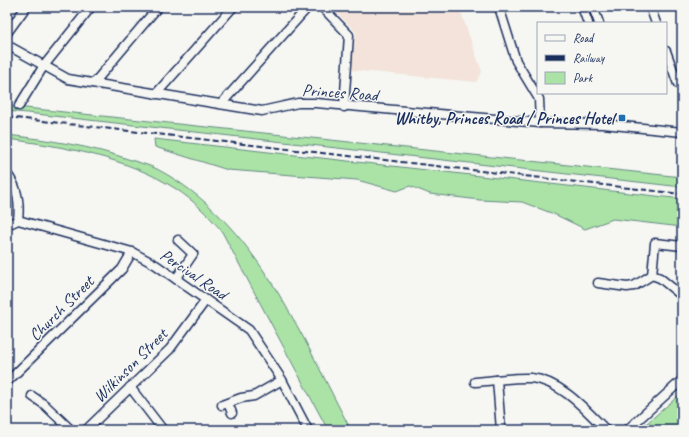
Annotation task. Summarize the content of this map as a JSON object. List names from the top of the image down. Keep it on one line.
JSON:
{"streets":{"street":["Princes Road","Percival Road","Church Street","Wilkinson Street"]},"crossings":[["Percival Road","Church Street"],["Percival Road","Wilkinson Street"]],"places":{"transit":["Whitby, Princes Road / Princes Hotel"]},"legend":["Road","Railway","Park"]}
